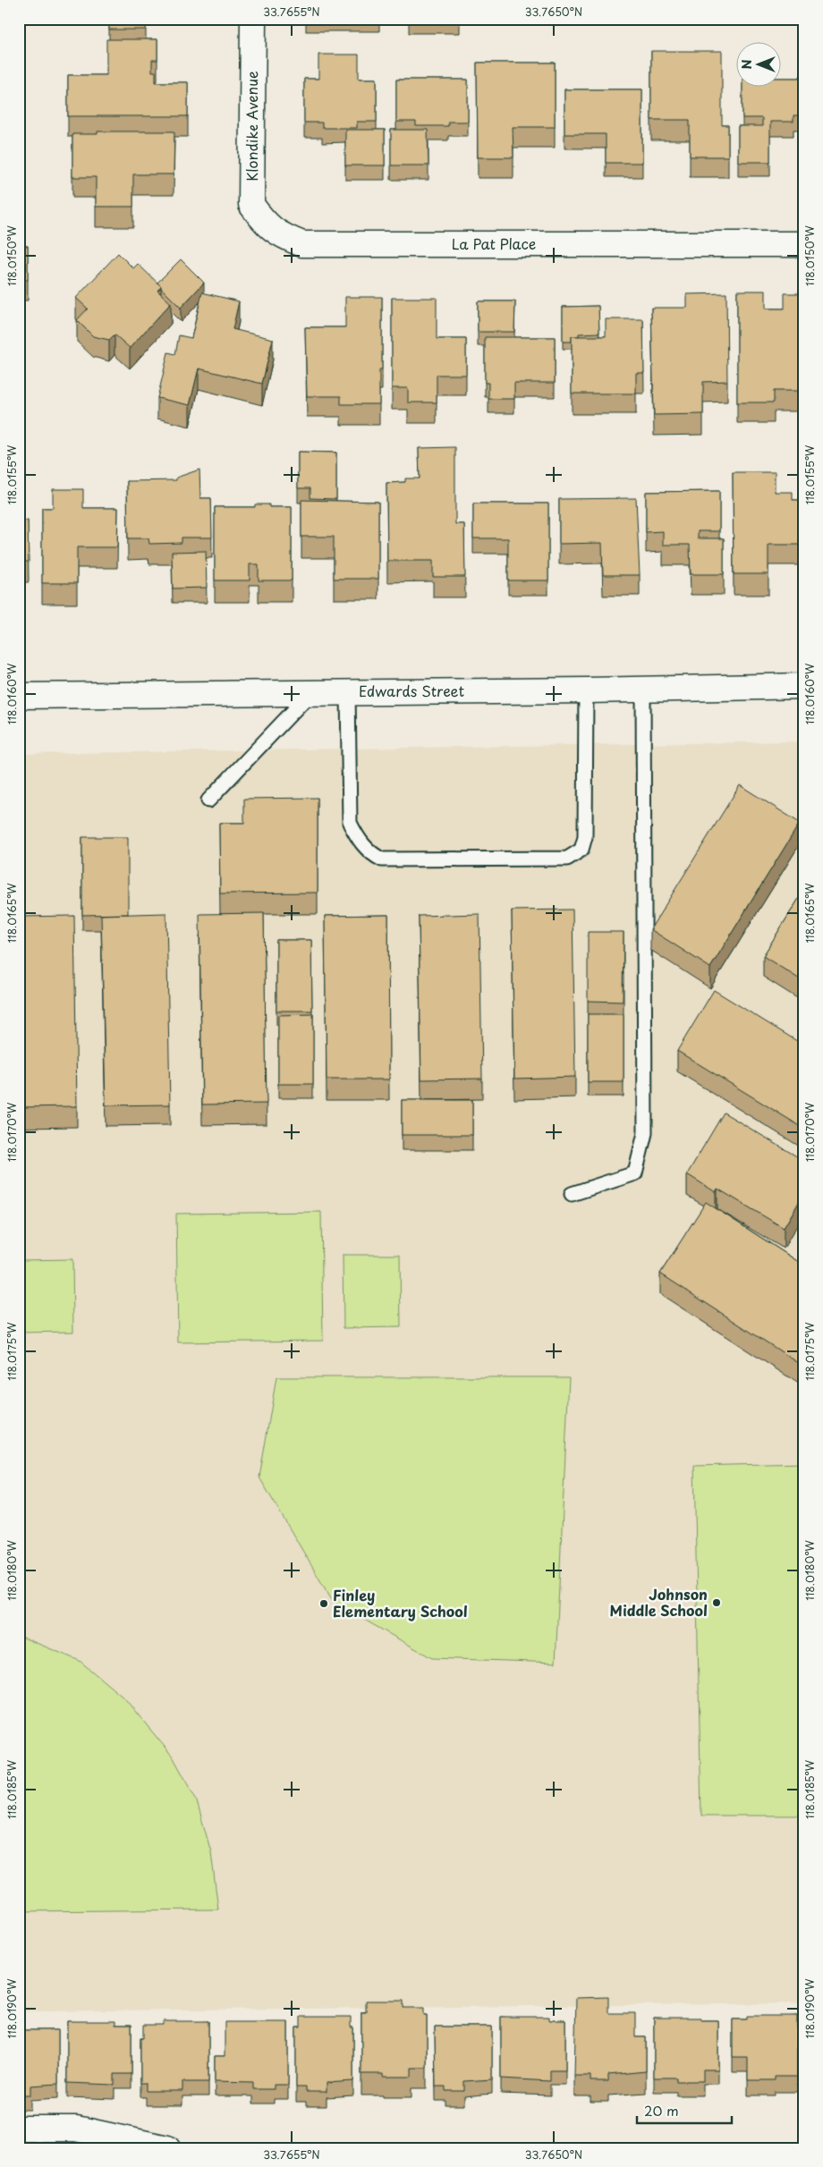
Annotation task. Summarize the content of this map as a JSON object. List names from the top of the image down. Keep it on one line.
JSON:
{"streets":{"street":["Klondike Avenue","La Pat Place","Edwards Street"]},"crossings":[["Klondike Avenue","La Pat Place"]],"places":["Johnson Middle School","Finley Elementary School"],"scale_bar":"20 m","north":"left","coordinates":["33.7655°N","33.7650°N","118.0150°W","118.0155°W","118.0160°W","118.0165°W","118.0170°W","118.0175°W","118.0180°W","118.0185°W","118.0190°W"]}
